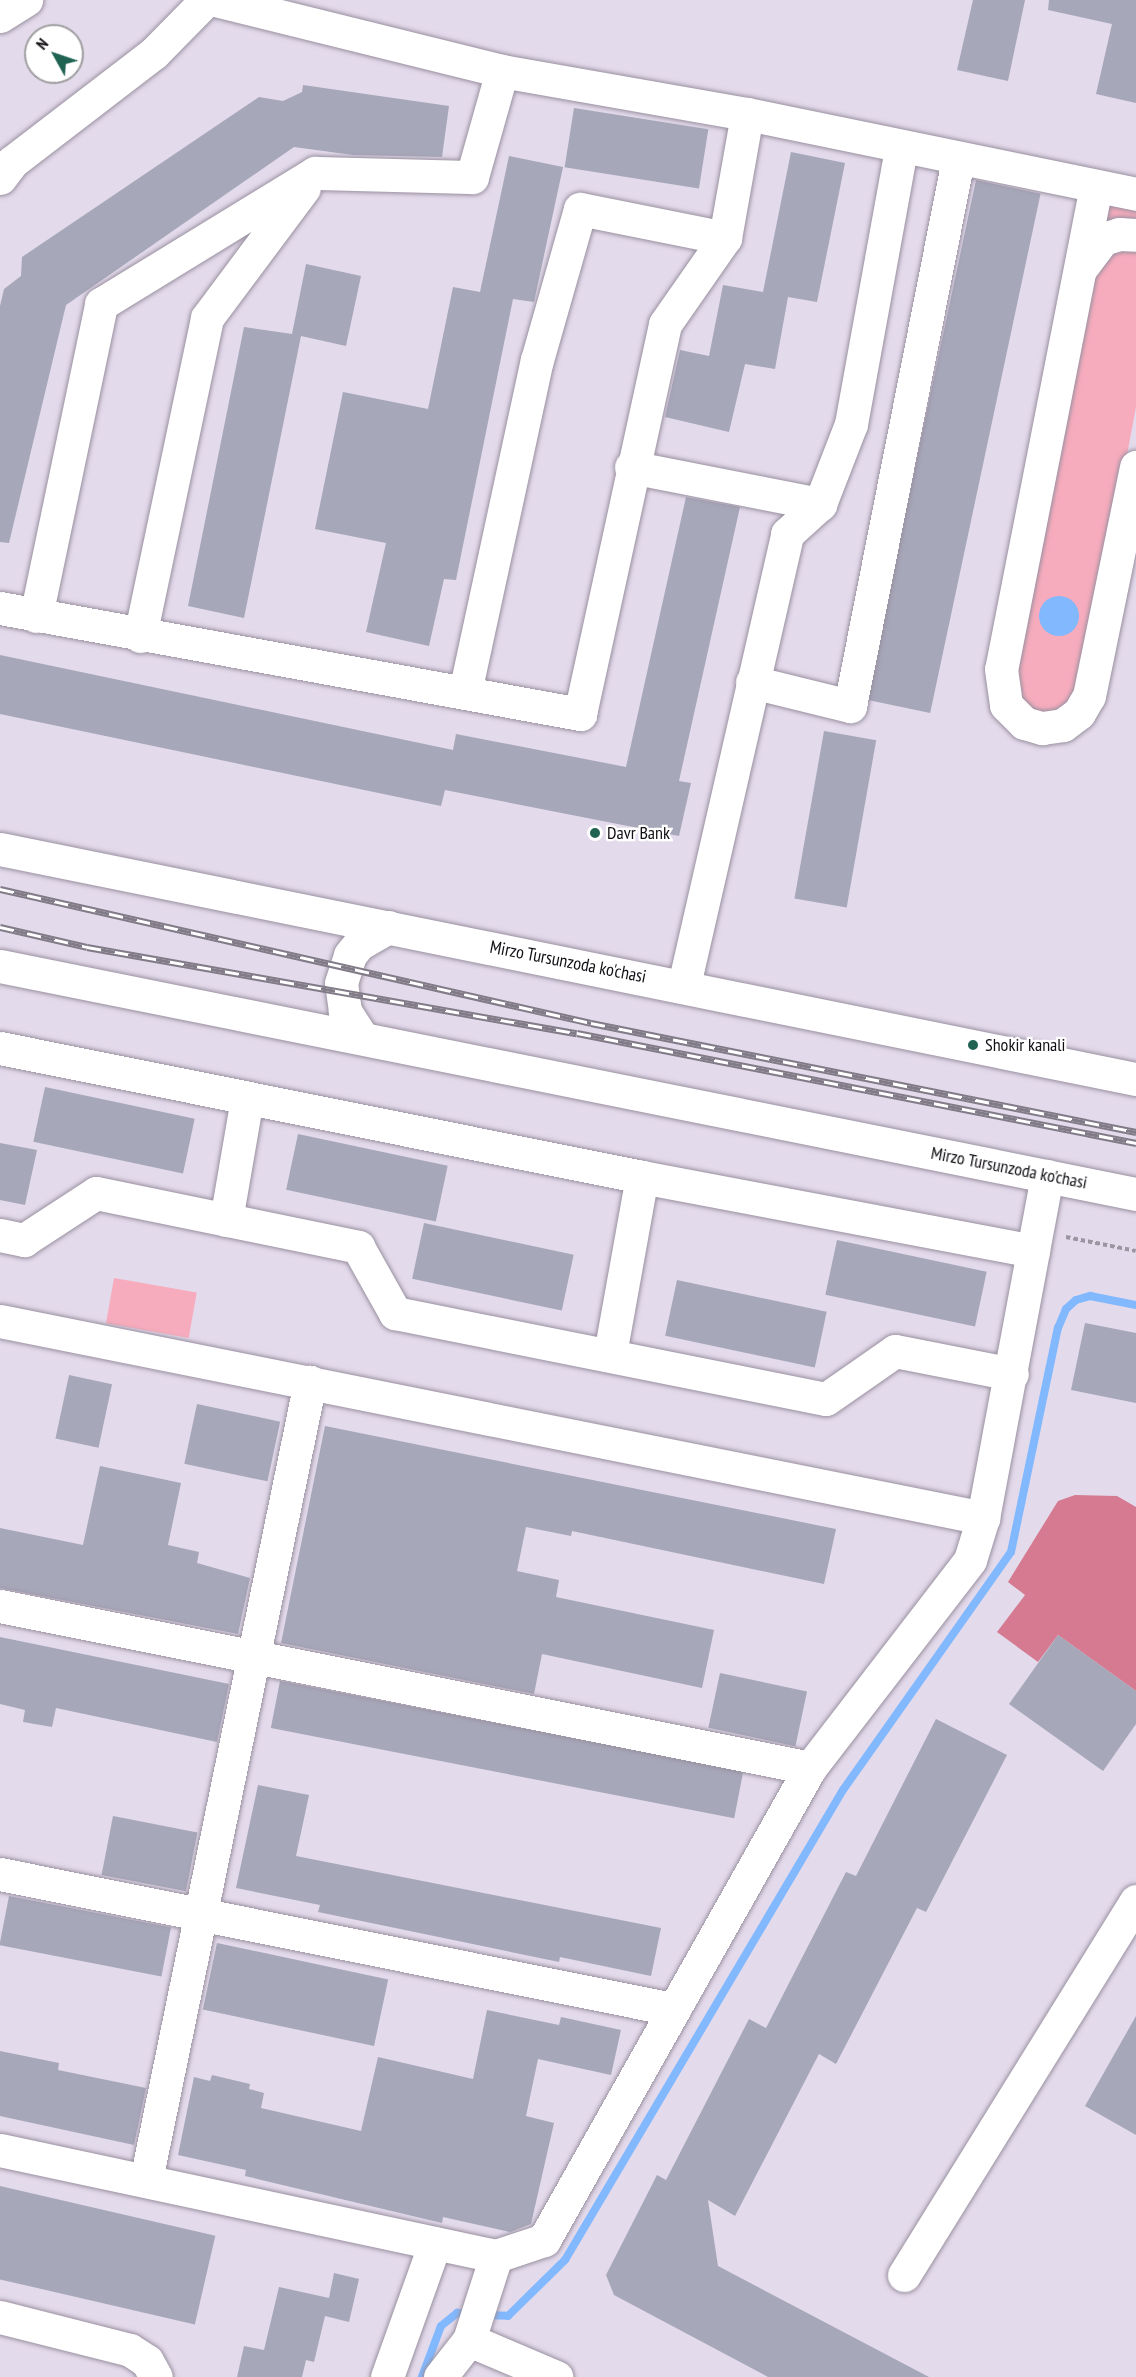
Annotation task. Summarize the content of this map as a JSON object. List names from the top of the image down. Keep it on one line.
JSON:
{"streets":{"street":["Mirzo Tursunzoda ko'chasi"]},"places":["Davr Bank","Shokir kanali"],"north":"top left"}
